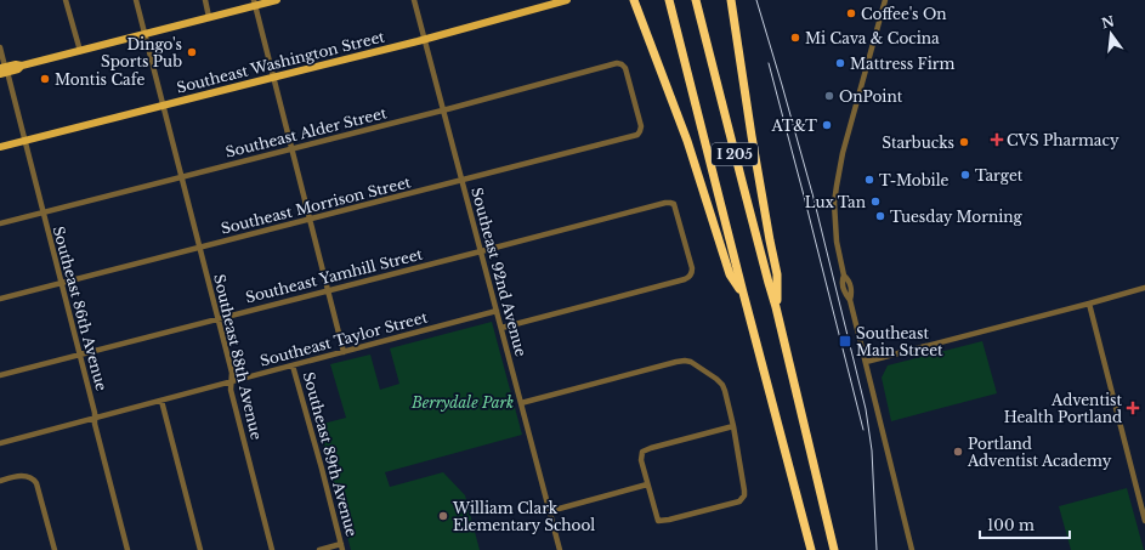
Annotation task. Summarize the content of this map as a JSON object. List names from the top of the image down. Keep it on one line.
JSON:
{"streets":{"highway":["I 205"],"main road":["Southeast Washington Street"],"street":["Southeast Alder Street","Southeast Morrison Street","Southeast 92nd Avenue","Southeast Yamhill Street","Southeast 86th Avenue","Southeast Taylor Street","Southeast 88th Avenue","Southeast 89th Avenue"]},"crossings":[["Southeast Washington Street","Southeast 92nd Avenue"],["Southeast Washington Street","Southeast 86th Avenue"],["Southeast Washington Street","Southeast 88th Avenue"],["Southeast Alder Street","Southeast Morrison Street"],["Southeast Alder Street","Southeast 92nd Avenue"],["Southeast Alder Street","Southeast 86th Avenue"],["Southeast Alder Street","Southeast 88th Avenue"],["Southeast Morrison Street","Southeast 92nd Avenue"],["Southeast Morrison Street","Southeast 86th Avenue"],["Southeast Morrison Street","Southeast 88th Avenue"],["Southeast 92nd Avenue","Southeast Yamhill Street"],["Southeast 92nd Avenue","Southeast Taylor Street"],["Southeast Yamhill Street","Southeast 86th Avenue"],["Southeast Yamhill Street","Southeast 88th Avenue"],["Southeast 86th Avenue","Southeast Taylor Street"],["Southeast Taylor Street","Southeast 88th Avenue"],["Southeast Taylor Street","Southeast 89th Avenue"]],"parks":["Berrydale Park"],"places":{"other":["Coffee's On","Mi Cava & Cocina","Dingo's Sports Pub","Mattress Firm","Montis Cafe","OnPoint","AT&T","Starbucks","Target","T-Mobile","Lux Tan","Tuesday Morning","Portland Adventist Academy","William Clark Elementary School"],"health":["CVS Pharmacy","Adventist Health Portland"],"transit":["Southeast Main Street"]},"scale_bar":"100 m","north":"top"}
